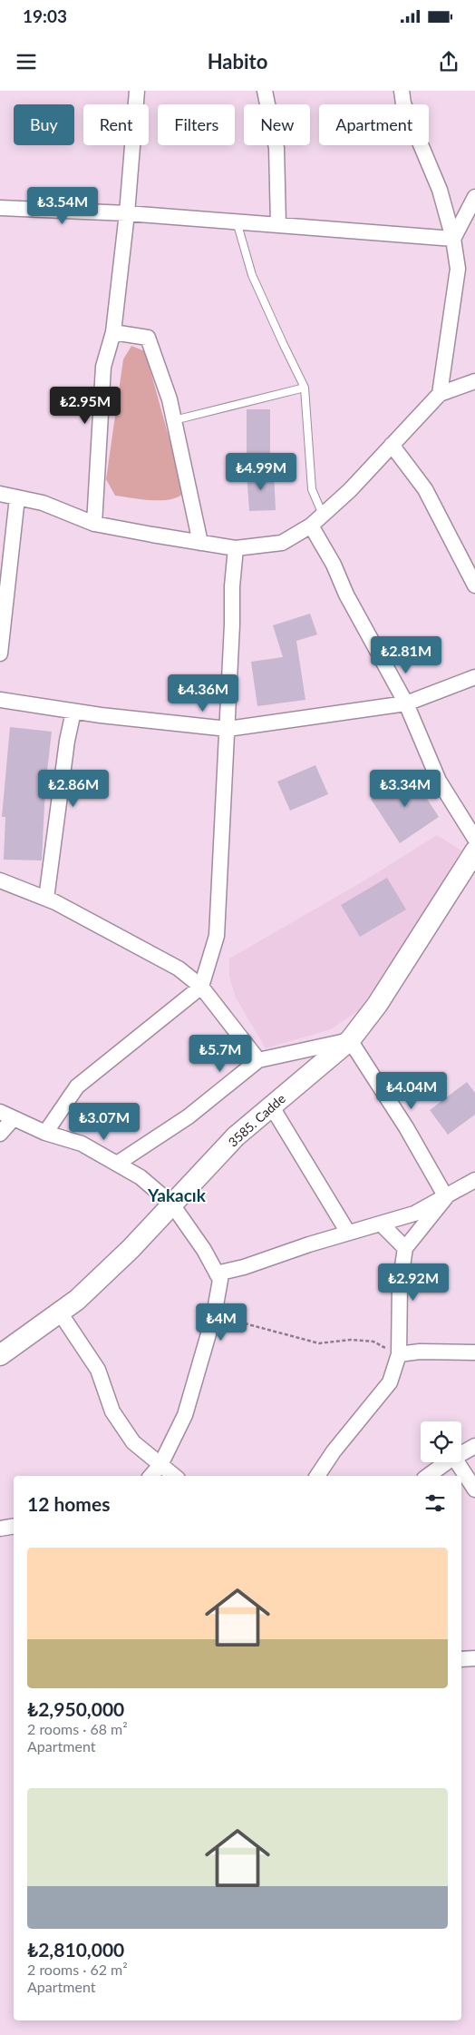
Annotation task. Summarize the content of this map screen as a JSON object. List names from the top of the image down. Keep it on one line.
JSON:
{"streets":{"main road":["3585. Cadde"]},"districts":["Yakacık"],"page":{"status":"19:03","header":"Habito","chip":["Buy","Rent","Filters","New","Apartment"],"price":["₺3.54M","₺2.95M","₺4.99M","₺2.81M","₺4.36M","₺2.86M","₺3.34M","₺5.7M","₺4.04M","₺3.07M","₺2.92M","₺4M"],"heading":"12 homes","list":[{"name":"₺2,950,000","note":"2 rooms · 68 m² · Apartment"},{"name":"₺2,810,000","note":"2 rooms · 62 m² · Apartment"}]}}
